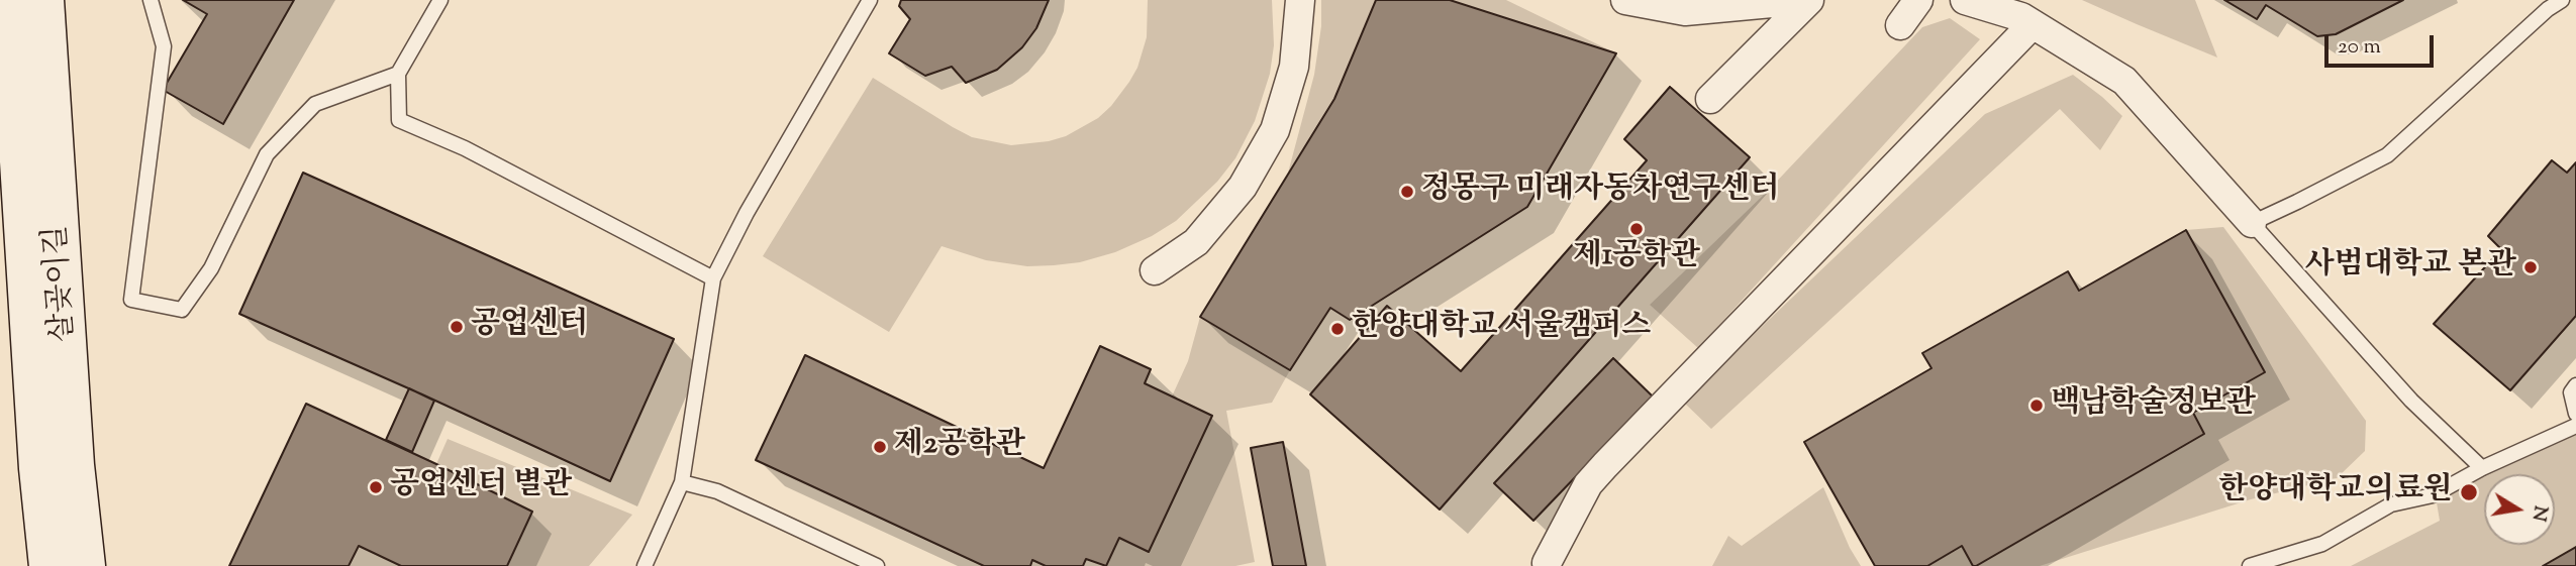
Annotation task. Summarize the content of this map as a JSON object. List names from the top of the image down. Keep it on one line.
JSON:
{"streets":{"main road":["살곶이길"]},"places":["정몽구 미래자동차연구센터","제1공학관","사범대학교 본관","공업센터","한양대학교 서울캠퍼스","백남학술정보관","제2공학관","공업센터 별관","한양대학교의료원"],"scale_bar":"20 m","north":"right"}
